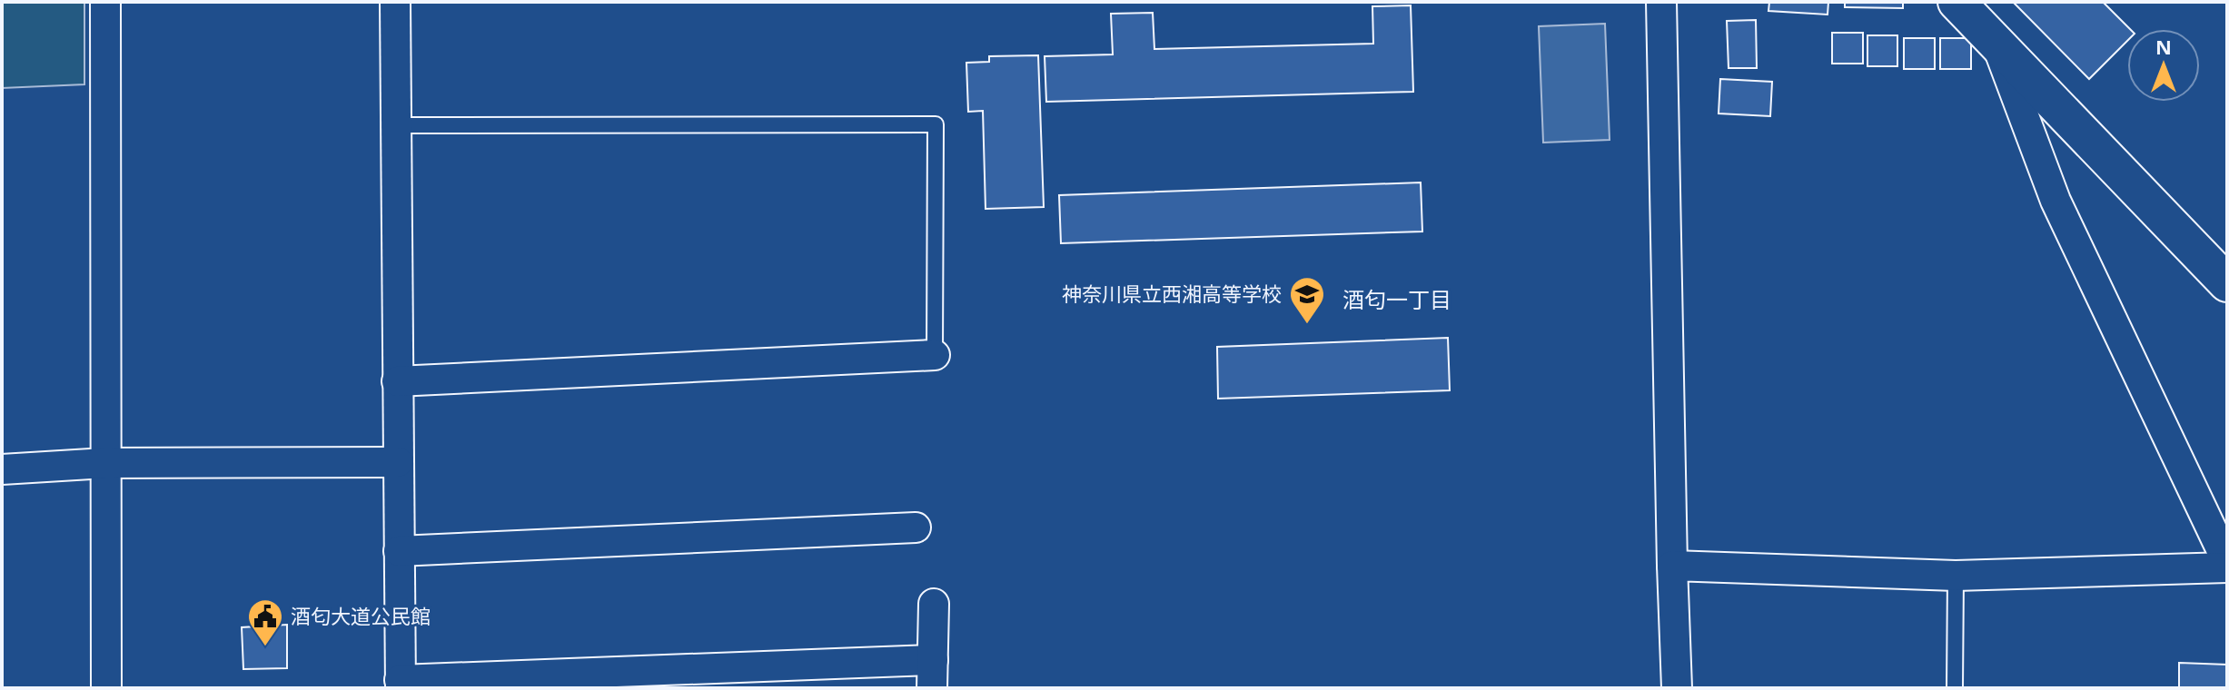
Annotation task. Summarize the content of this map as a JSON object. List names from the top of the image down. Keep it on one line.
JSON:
{"districts":["酒匂一丁目"],"places":{"school or university":["神奈川県立西湘高等学校"],"public building":["酒匂大道公民館"]},"north":"top"}
